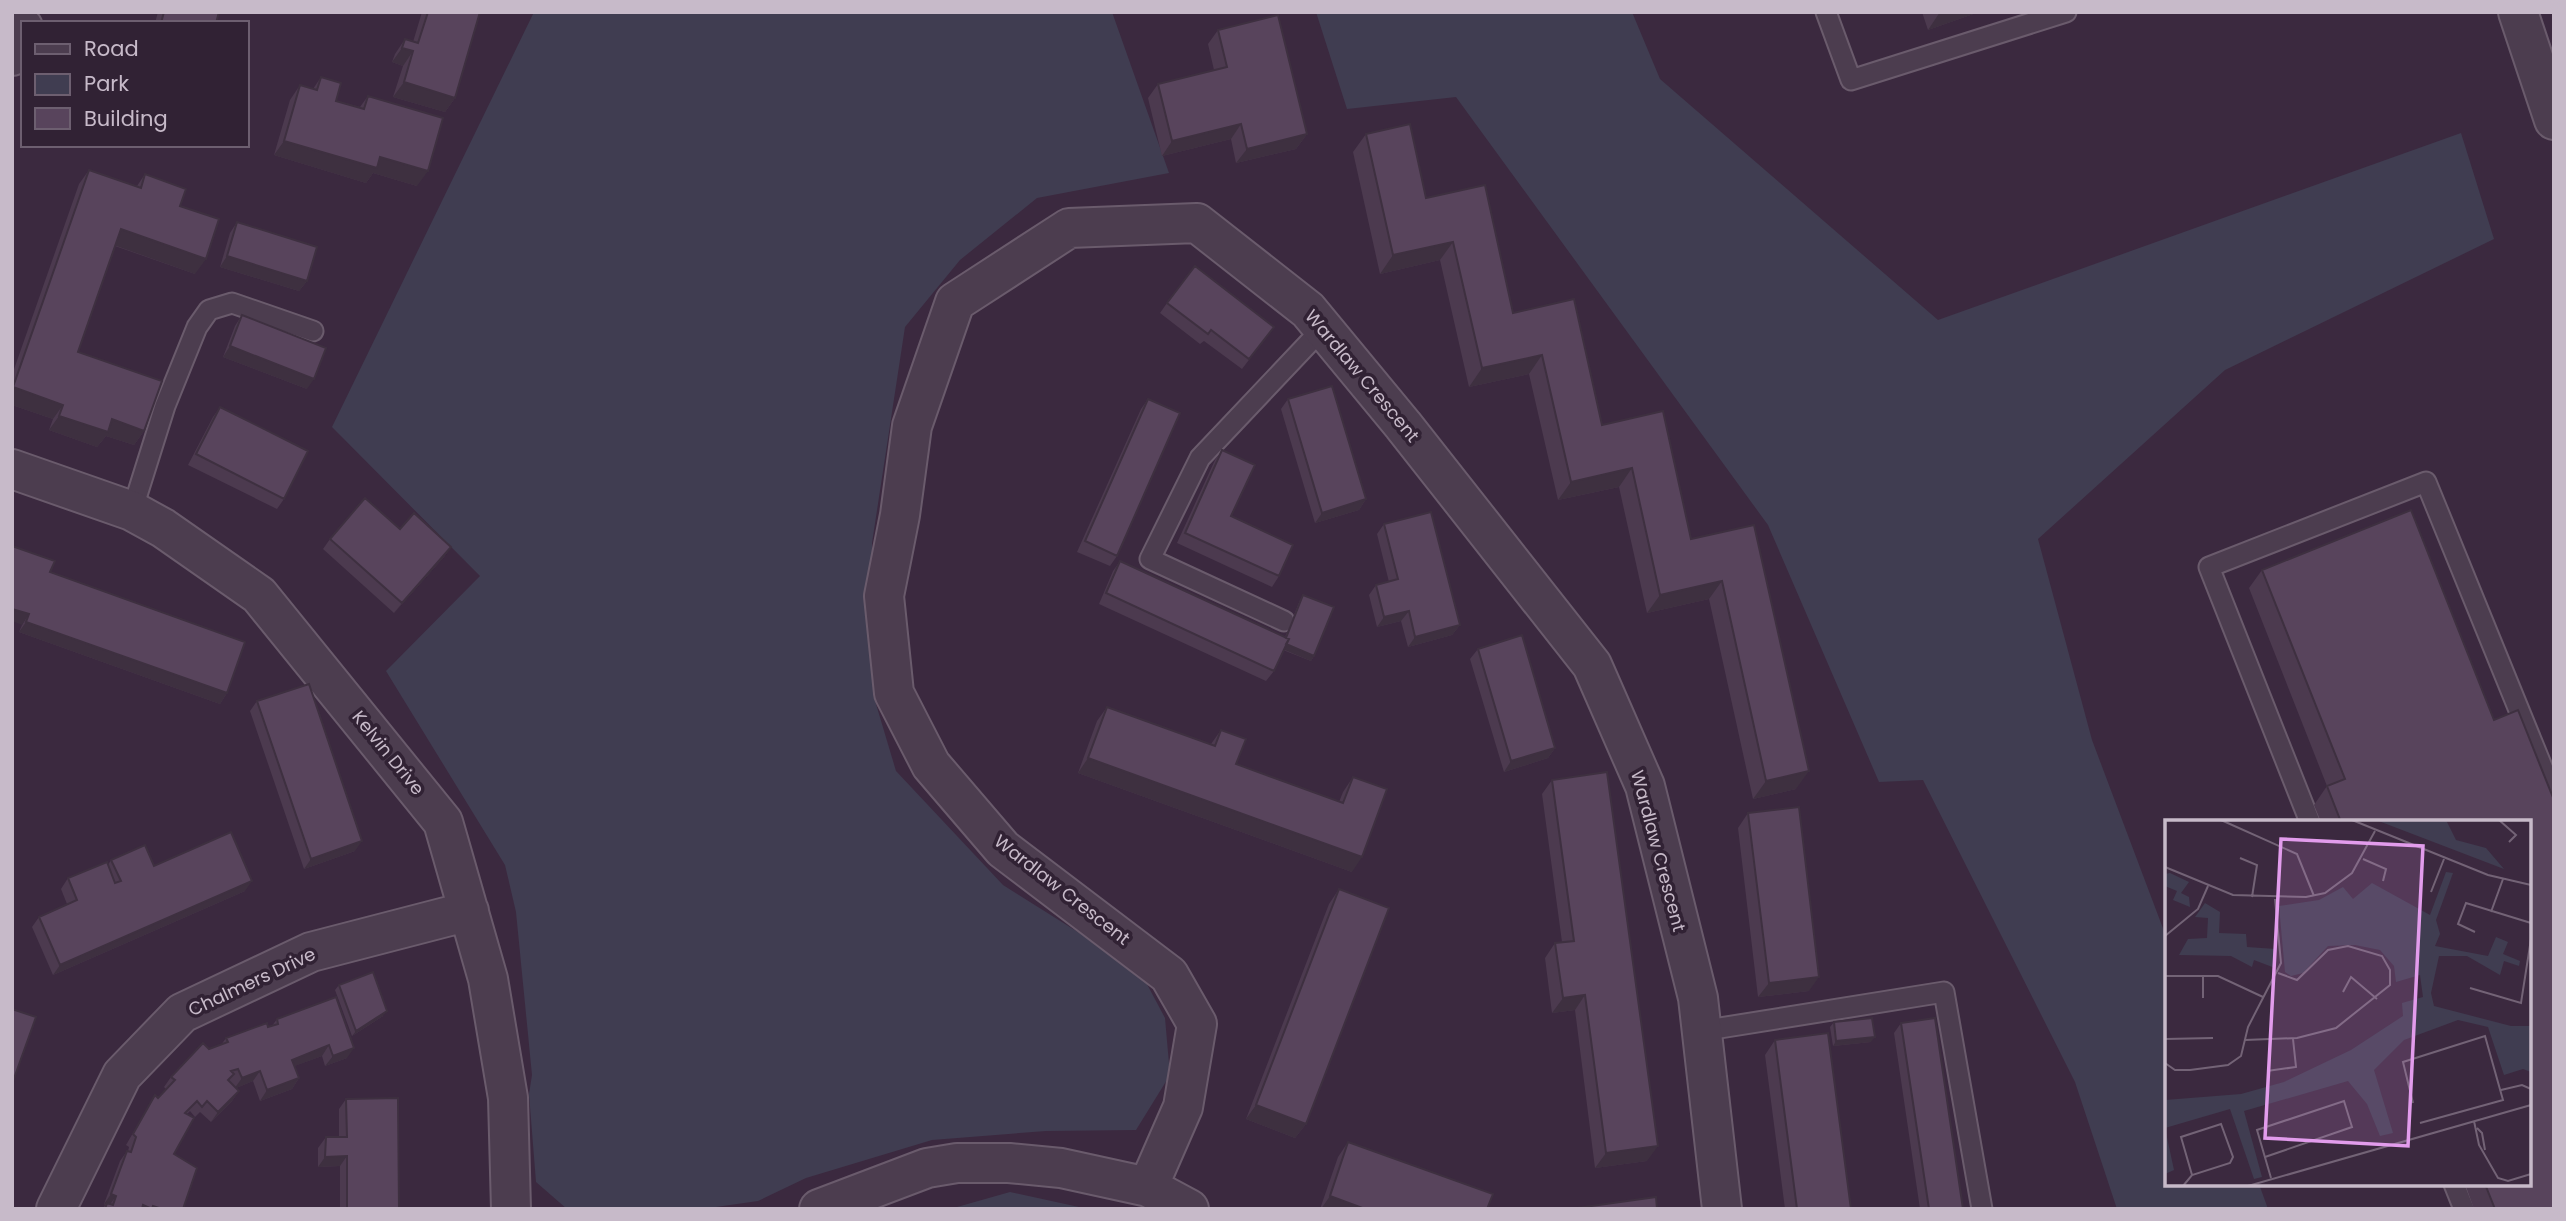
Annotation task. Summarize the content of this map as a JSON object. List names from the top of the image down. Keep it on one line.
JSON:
{"streets":{"street":["Wardlaw Crescent","Kelvin Drive","Chalmers Drive"]},"crossings":[["Kelvin Drive","Chalmers Drive"]],"legend":["Road","Park","Building"]}
